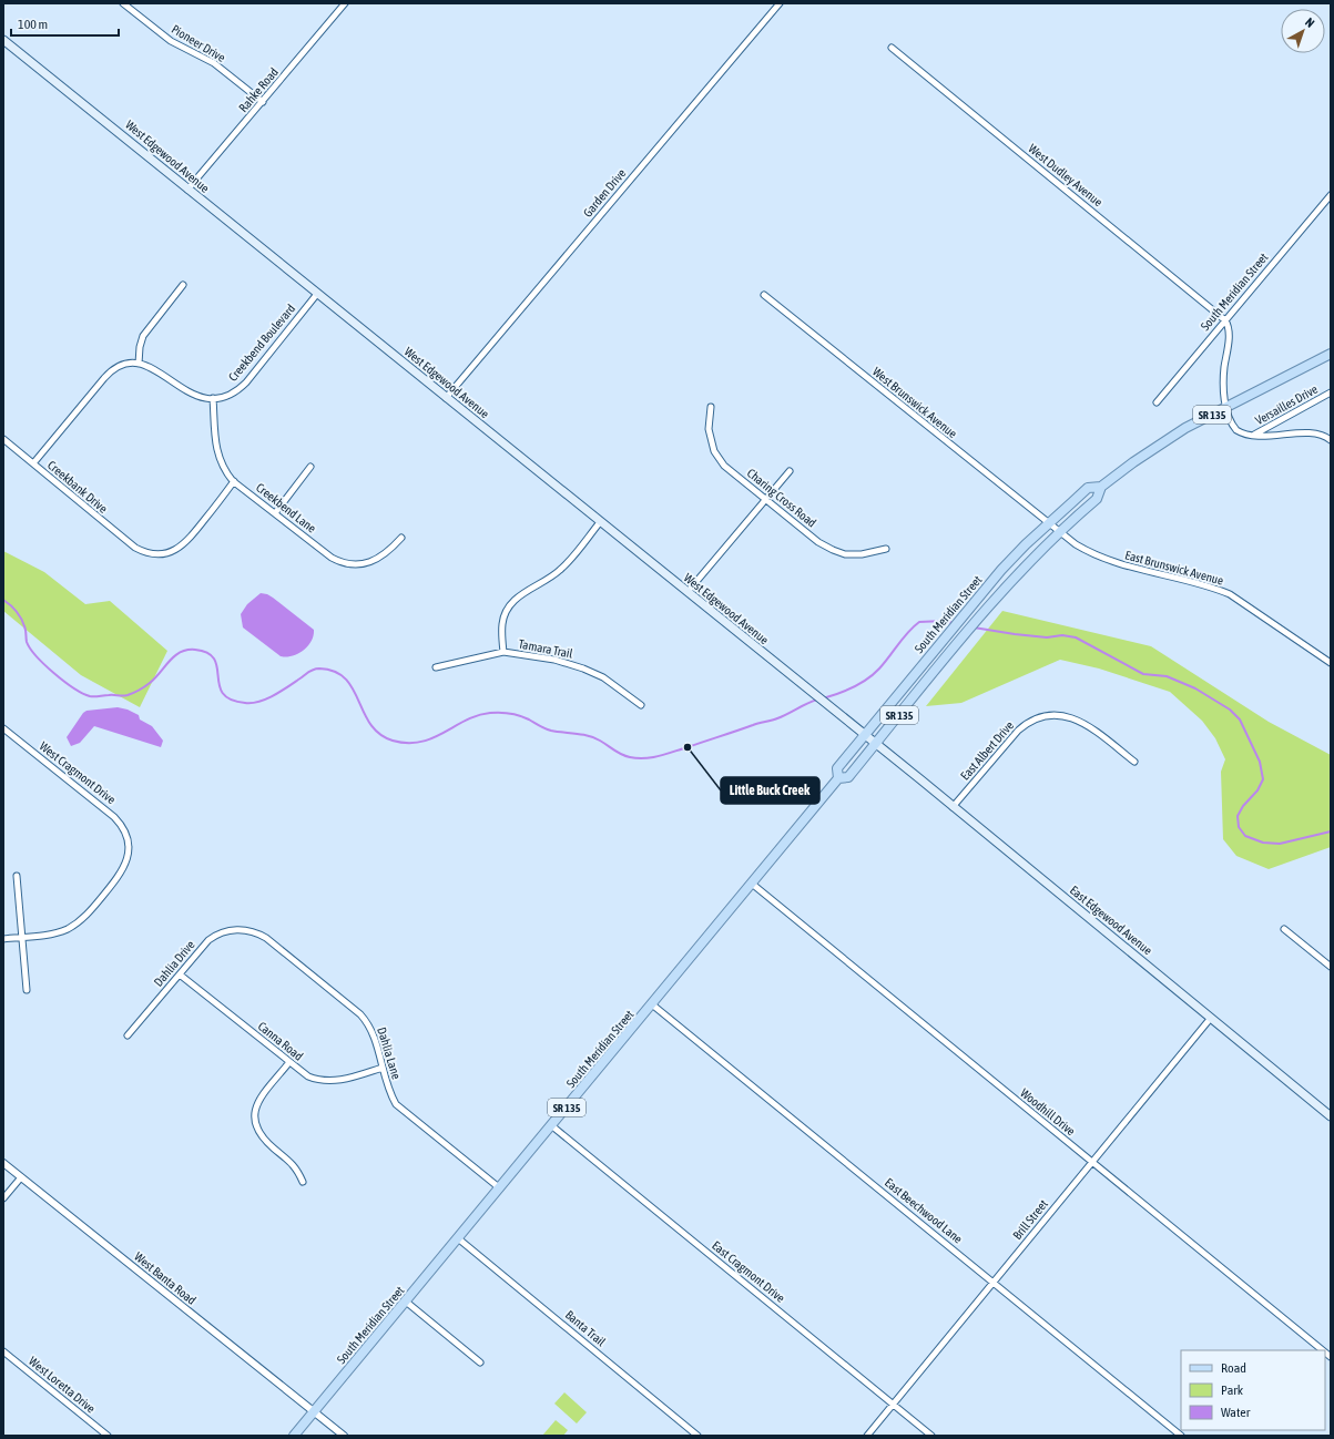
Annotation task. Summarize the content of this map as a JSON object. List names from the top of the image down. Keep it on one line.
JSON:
{"streets":{"main road":["West Edgewood Avenue","South Meridian Street","SR 135","East Edgewood Avenue"],"street":["Pioneer Drive","Rahke Road","West Dudley Avenue","Garden Drive","Creekbend Boulevard","West Brunswick Avenue","Versailles Drive","Creekbank Drive","Charing Cross Road","Creekbend Lane","East Brunswick Avenue","Tamara Trail","East Albert Drive","West Cragmont Drive","Dahlia Drive","Canna Road","Dahlia Lane","Woodhill Drive","East Beechwood Lane","Brill Street","East Cragmont Drive","West Banta Road","Banta Trail","West Loretta Drive"]},"crossings":[["Pioneer Drive","Rahke Road"],["Rahke Road","West Edgewood Avenue"],["West Edgewood Avenue","Garden Drive"],["West Edgewood Avenue","South Meridian Street"],["West Edgewood Avenue","Creekbend Boulevard"],["West Edgewood Avenue","East Edgewood Avenue"],["West Dudley Avenue","South Meridian Street"],["South Meridian Street","West Brunswick Avenue"],["South Meridian Street","East Brunswick Avenue"],["South Meridian Street","East Edgewood Avenue"],["South Meridian Street","Dahlia Lane"],["South Meridian Street","Woodhill Drive"],["South Meridian Street","East Beechwood Lane"],["South Meridian Street","East Cragmont Drive"],["South Meridian Street","West Banta Road"],["South Meridian Street","Banta Trail"],["Creekbend Boulevard","Creekbend Lane"],["West Brunswick Avenue","East Brunswick Avenue"],["Creekbank Drive","Creekbend Lane"],["East Albert Drive","East Edgewood Avenue"],["East Edgewood Avenue","Brill Street"],["Dahlia Drive","Canna Road"],["Dahlia Drive","Dahlia Lane"],["Canna Road","Dahlia Lane"],["Woodhill Drive","Brill Street"],["East Beechwood Lane","Brill Street"],["Brill Street","East Cragmont Drive"]],"places":["Little Buck Creek"],"legend":["Road","Park","Water"],"scale_bar":"100 m","north":"top right"}
